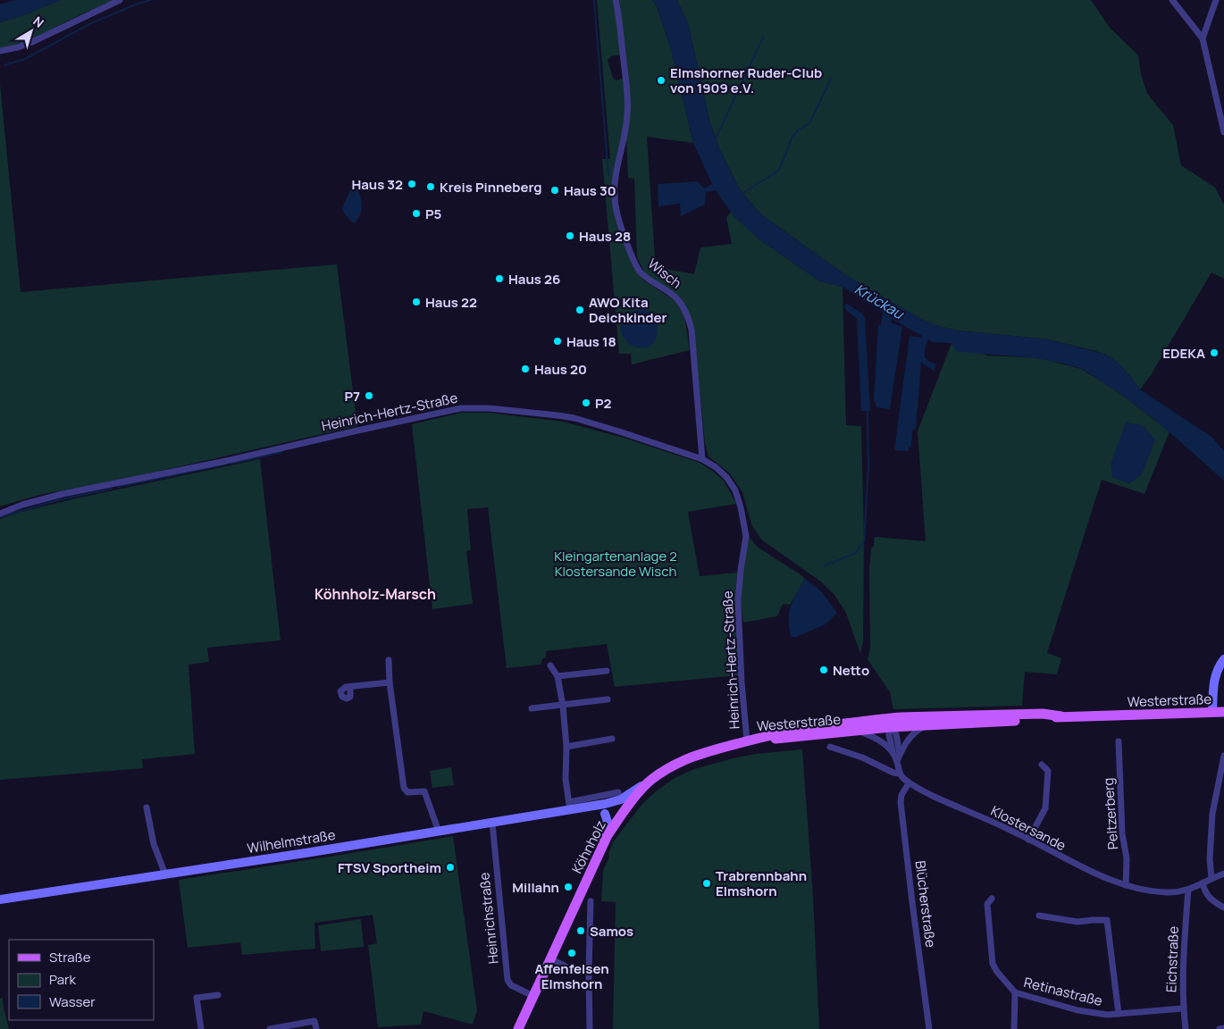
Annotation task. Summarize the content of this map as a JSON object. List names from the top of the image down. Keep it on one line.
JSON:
{"streets":{"main road":["Westerstraße","Wilhelmstraße","Köhnholz"],"street":["Wisch","Heinrich-Hertz-Straße","Peltzerberg","Klostersande","Blücherstraße","Heinrichstraße","Eichstraße","Retinastraße"]},"crossings":[["Wisch","Heinrich-Hertz-Straße"],["Heinrich-Hertz-Straße","Westerstraße"],["Heinrich-Hertz-Straße","Köhnholz"],["Westerstraße","Köhnholz"],["Peltzerberg","Klostersande"],["Klostersande","Blücherstraße"],["Klostersande","Eichstraße"],["Wilhelmstraße","Köhnholz"],["Wilhelmstraße","Heinrichstraße"],["Köhnholz","Heinrichstraße"],["Eichstraße","Retinastraße"]],"districts":["Köhnholz-Marsch"],"water":["Krückau"],"parks":["Kleingartenanlage 2 Klostersande Wisch"],"places":["Elmshorner Ruder-Club von 1909 e.V.","Haus 32","Kreis Pinneberg","Haus 30","P5","Haus 28","Haus 26","Haus 22","AWO Kita Deichkinder","Haus 18","EDEKA","Haus 20","P7","P2","Netto","FTSV Sportheim","Trabrennbahn Elmshorn","Millahn","Samos","Affenfelsen Elmshorn"],"legend":["Straße","Park","Wasser"],"north":"top right"}
